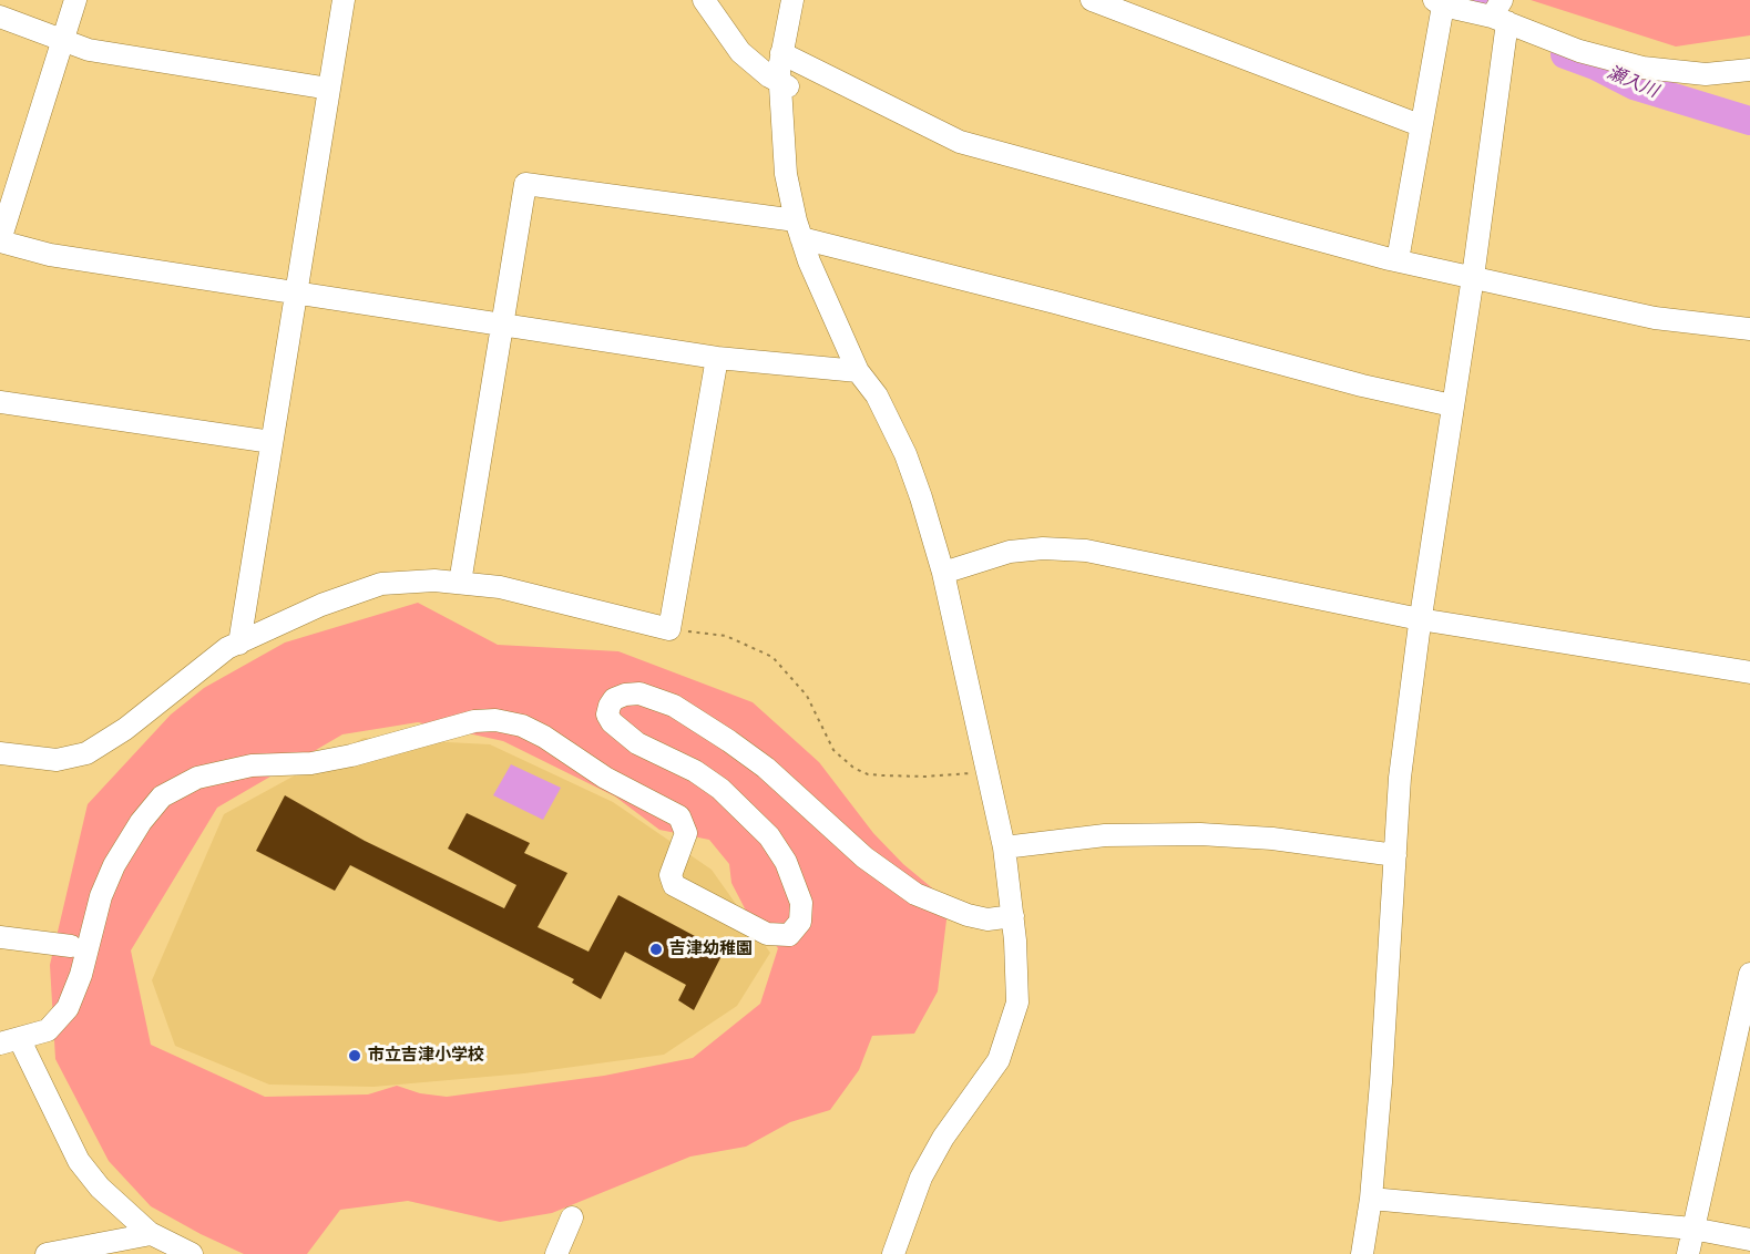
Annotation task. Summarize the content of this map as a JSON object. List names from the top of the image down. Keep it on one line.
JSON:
{"water":["瀬入川"],"places":["吉津幼稚園","市立吉津小学校"]}
